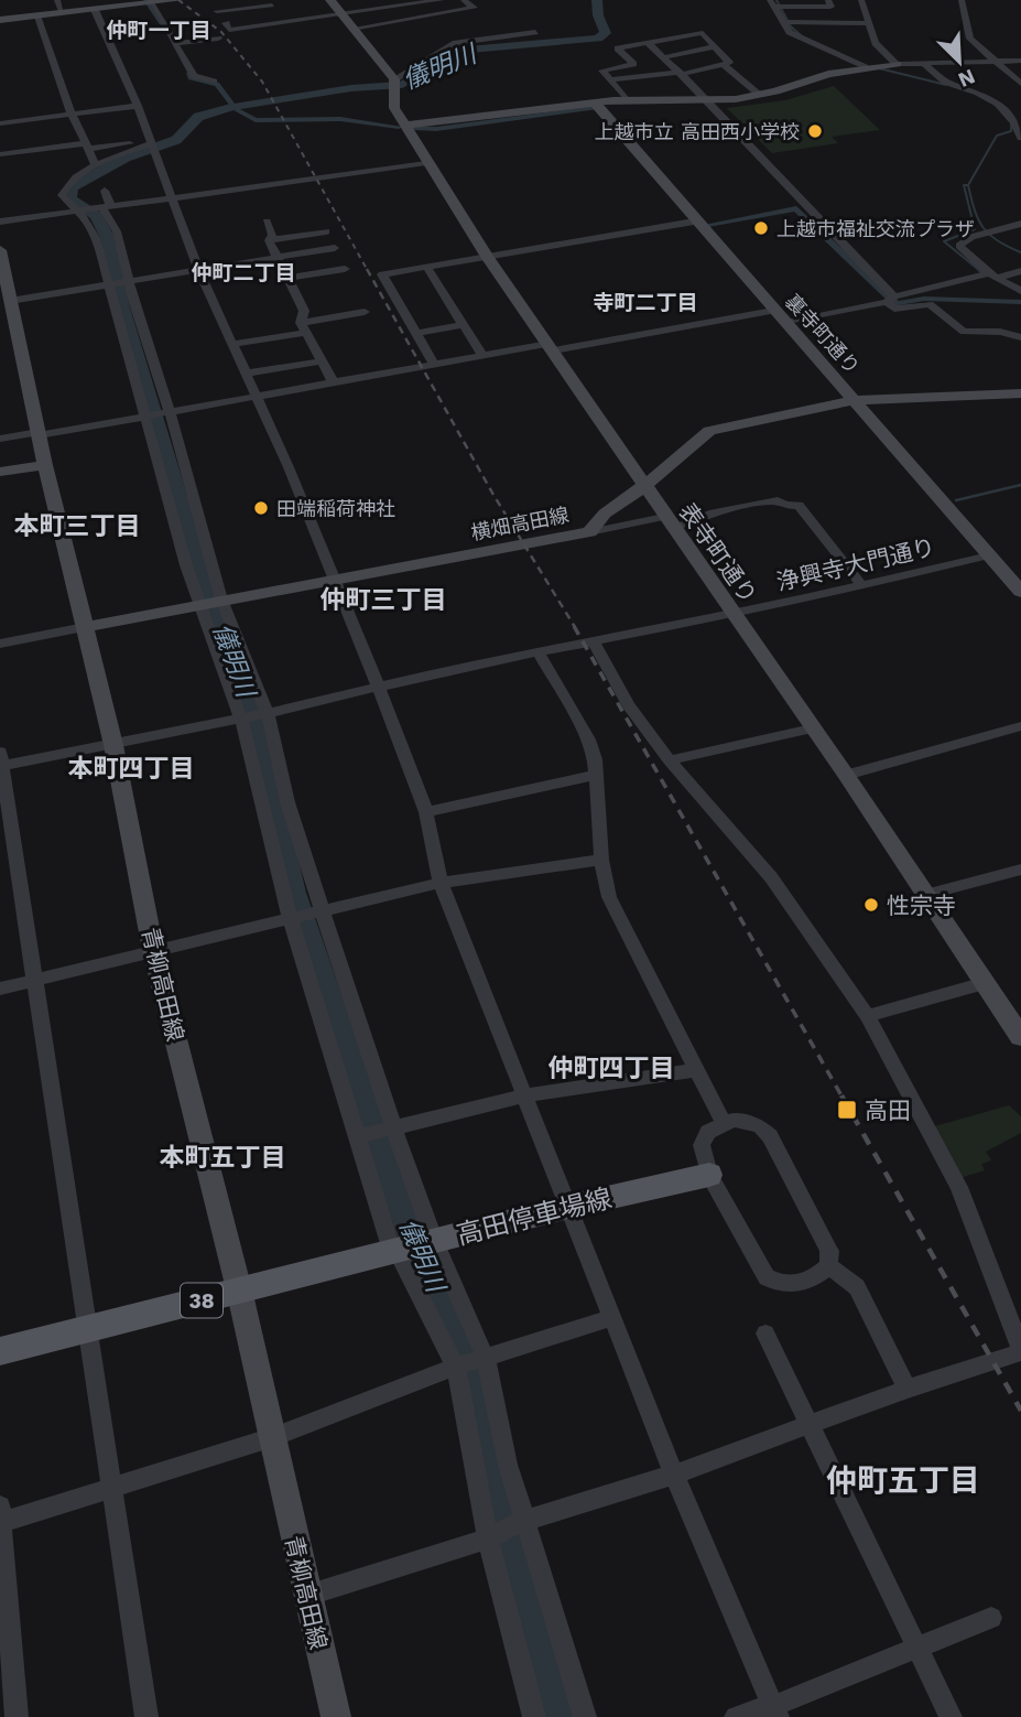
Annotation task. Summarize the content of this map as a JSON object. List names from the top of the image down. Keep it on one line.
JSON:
{"streets":{"main road":["高田停車場線","38"],"street":["裏寺町通り","横畑高田線","表寺町通り","浄興寺大門通り","青柳高田線"]},"crossings":[["裏寺町通り","横畑高田線"],["裏寺町通り","浄興寺大門通り"],["横畑高田線","表寺町通り"],["横畑高田線","青柳高田線"],["表寺町通り","浄興寺大門通り"],["浄興寺大門通り","青柳高田線"],["青柳高田線","高田停車場線"]],"districts":["仲町一丁目","仲町二丁目","寺町二丁目","本町三丁目","仲町三丁目","本町四丁目","仲町四丁目","本町五丁目","仲町五丁目"],"water":["儀明川"],"places":{"other":["上越市立 高田西小学校","上越市福祉交流プラザ","田端稲荷神社","性宗寺"],"transit":["高田"]},"north":"bottom right"}
